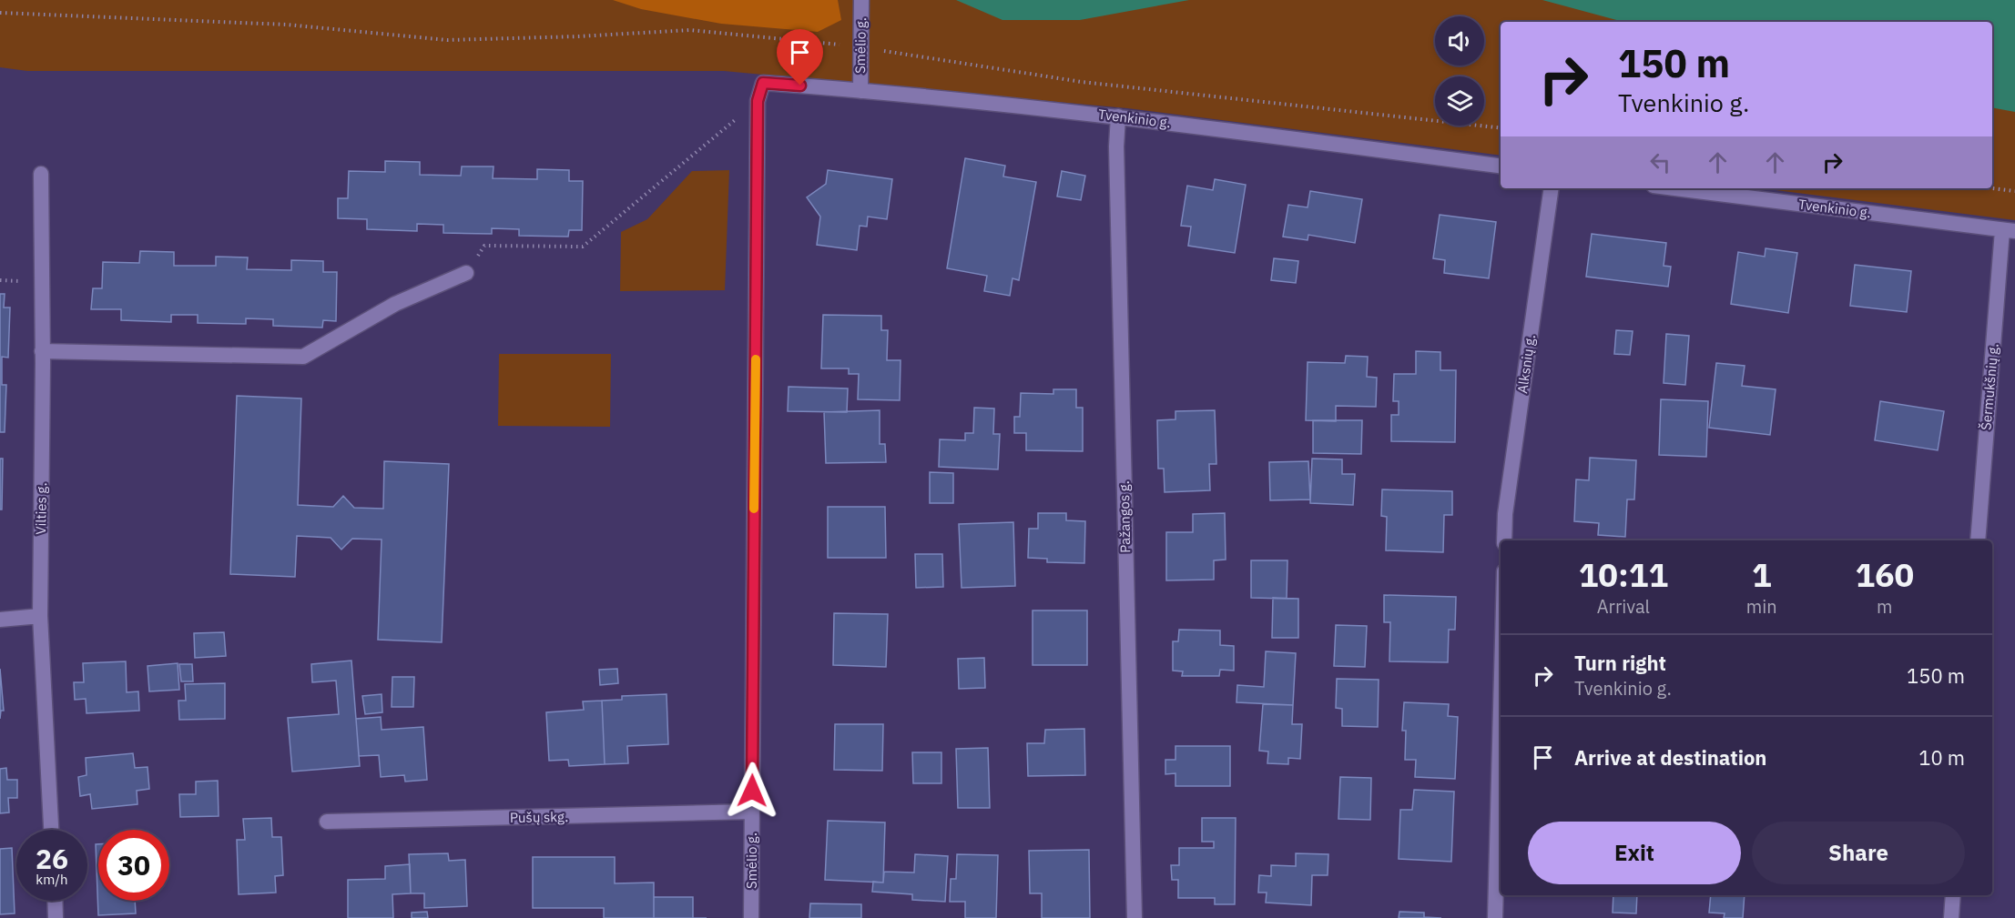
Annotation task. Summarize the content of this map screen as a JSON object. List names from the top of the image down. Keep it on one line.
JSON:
{"streets":{"street":["Smėlio g.","Tvenkinio g.","Alksnių g.","Šermukšnių g.","Vilties g.","Pažangos g.","Pušų skg."]},"crossings":[["Smėlio g.","Tvenkinio g."],["Smėlio g.","Pušų skg."],["Tvenkinio g.","Šermukšnių g."],["Tvenkinio g.","Pažangos g."]],"page":{"turn":["150 m","Tvenkinio g."],"eta":["10:11","Arrival","1","min","160","m"],"list":[{"name":"Turn right","note":"Tvenkinio g.","value":"150 m"},{"name":"Arrive at destination","value":"10 m"}],"buttons":["Exit","Share"],"speed":"26 km/h","limit":"30"}}
